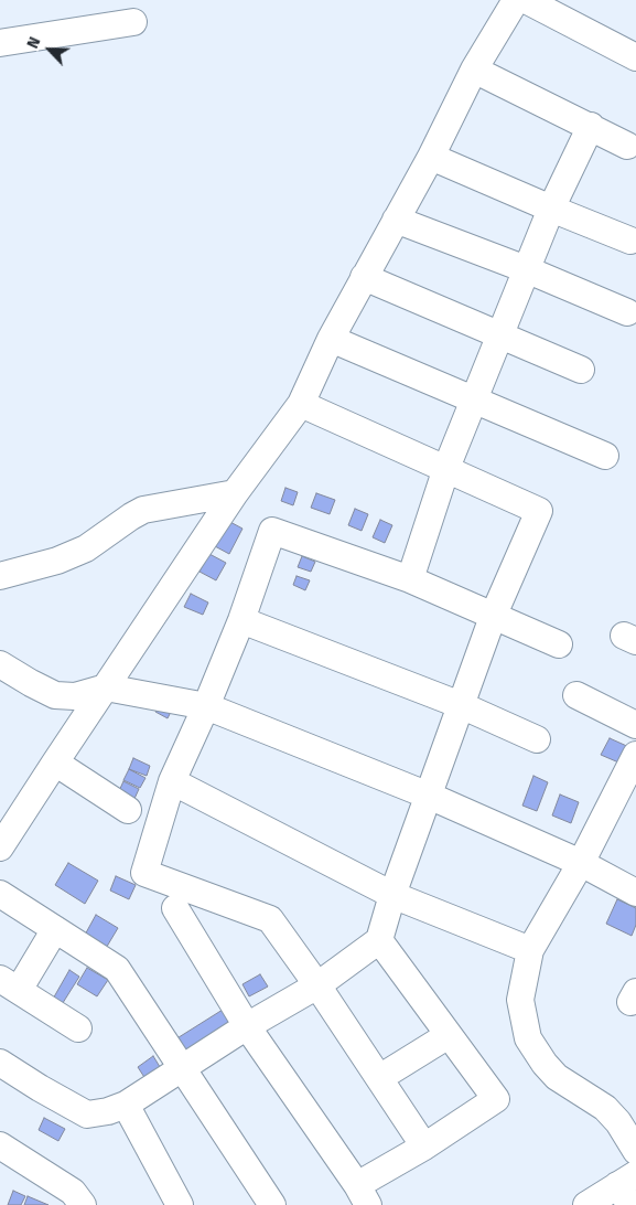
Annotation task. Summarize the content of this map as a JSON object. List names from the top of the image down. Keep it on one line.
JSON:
{"north":"top left"}
